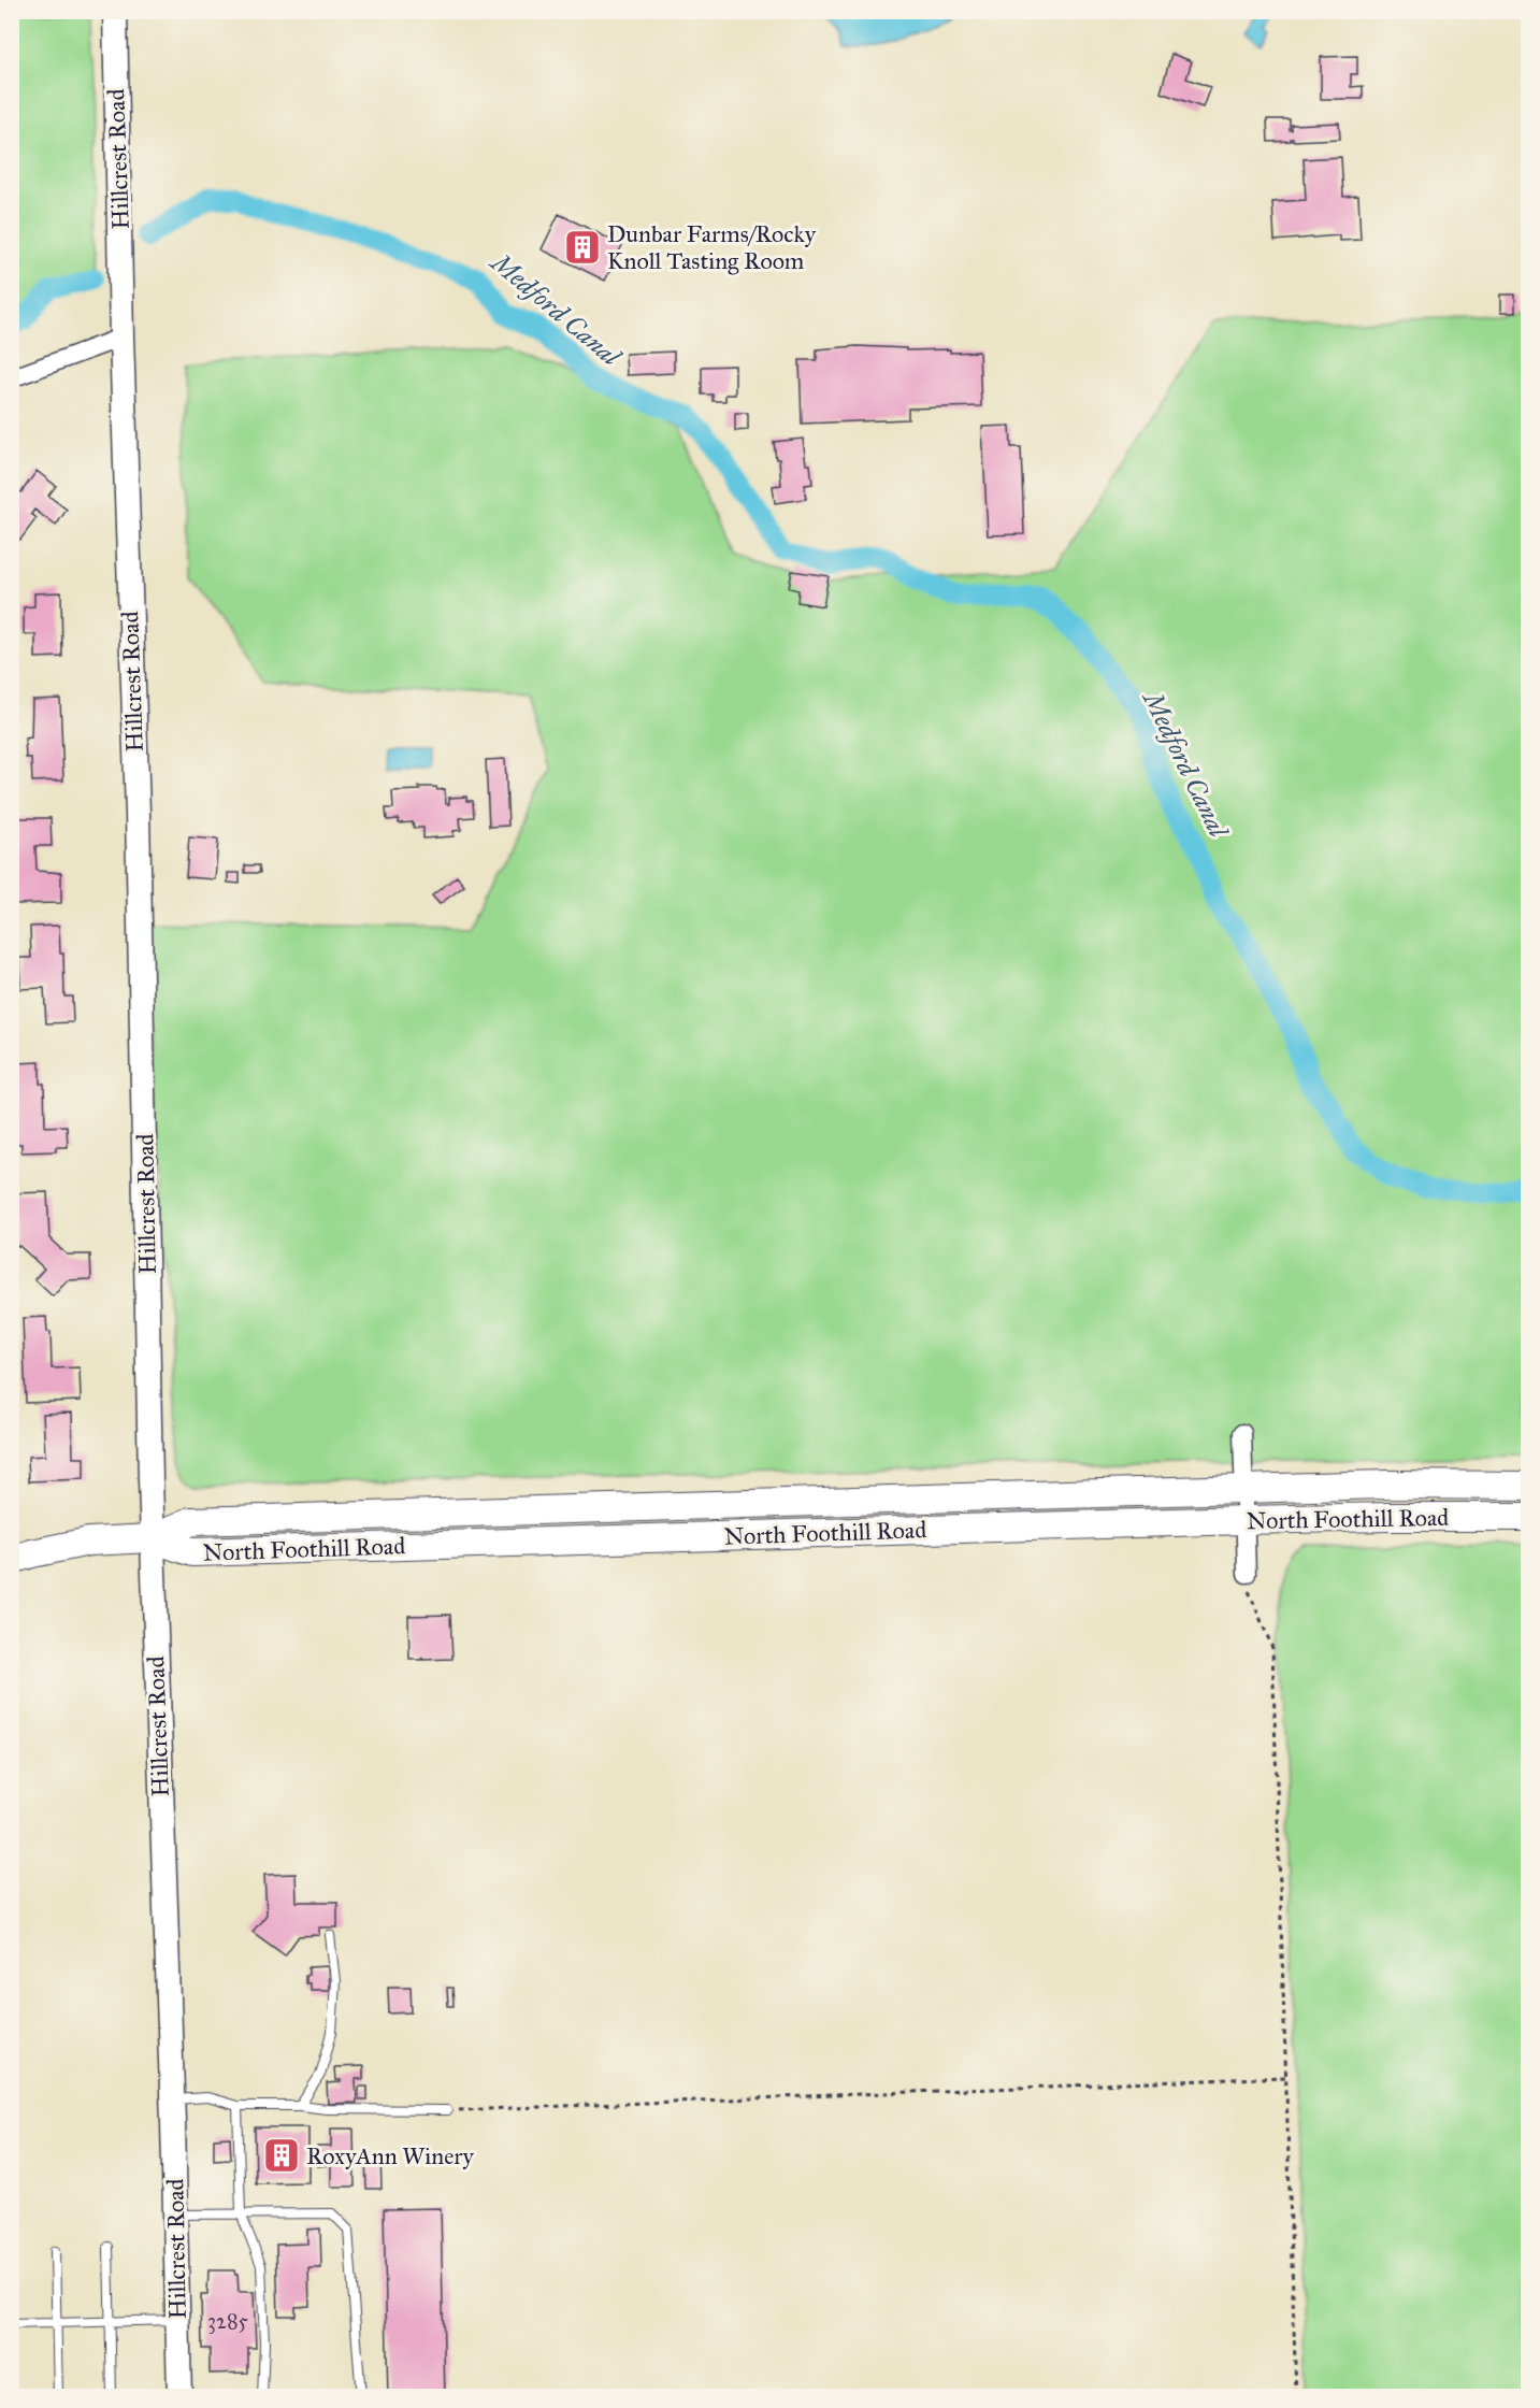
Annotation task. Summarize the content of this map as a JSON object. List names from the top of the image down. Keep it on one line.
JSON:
{"streets":{"main road":["North Foothill Road"],"street":["Hillcrest Road"]},"crossings":[["Hillcrest Road","North Foothill Road"]],"water":["Medford Canal"],"places":{"building":["Dunbar Farms/Rocky Knoll Tasting Room","RoxyAnn Winery"]},"house_numbers":["3285"]}
